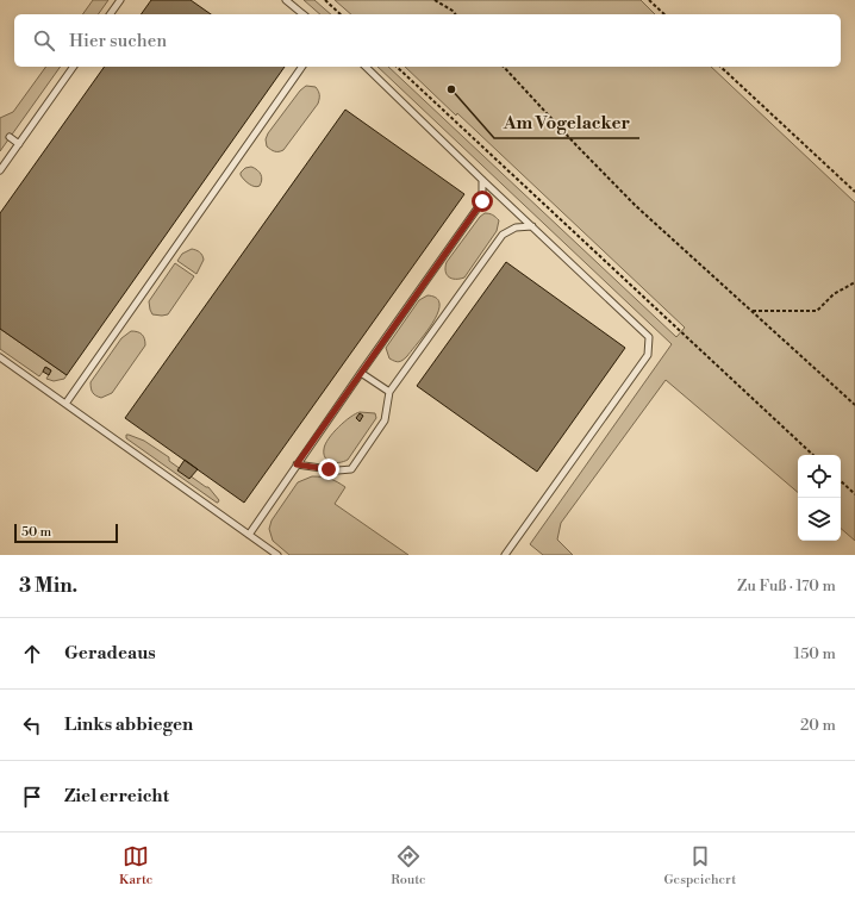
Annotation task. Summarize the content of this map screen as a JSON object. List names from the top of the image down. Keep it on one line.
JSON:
{"places":["Am Vogelacker"],"scale_bar":"50 m","page":{"search":"Hier suchen","scale":"50 m","heading":["3 Min.","Zu Fuß · 170 m"],"list":[["Geradeaus","150 m"],["Links abbiegen","20 m"],"Ziel erreicht"],"nav":["Karte","Route","Gespeichert"]}}
